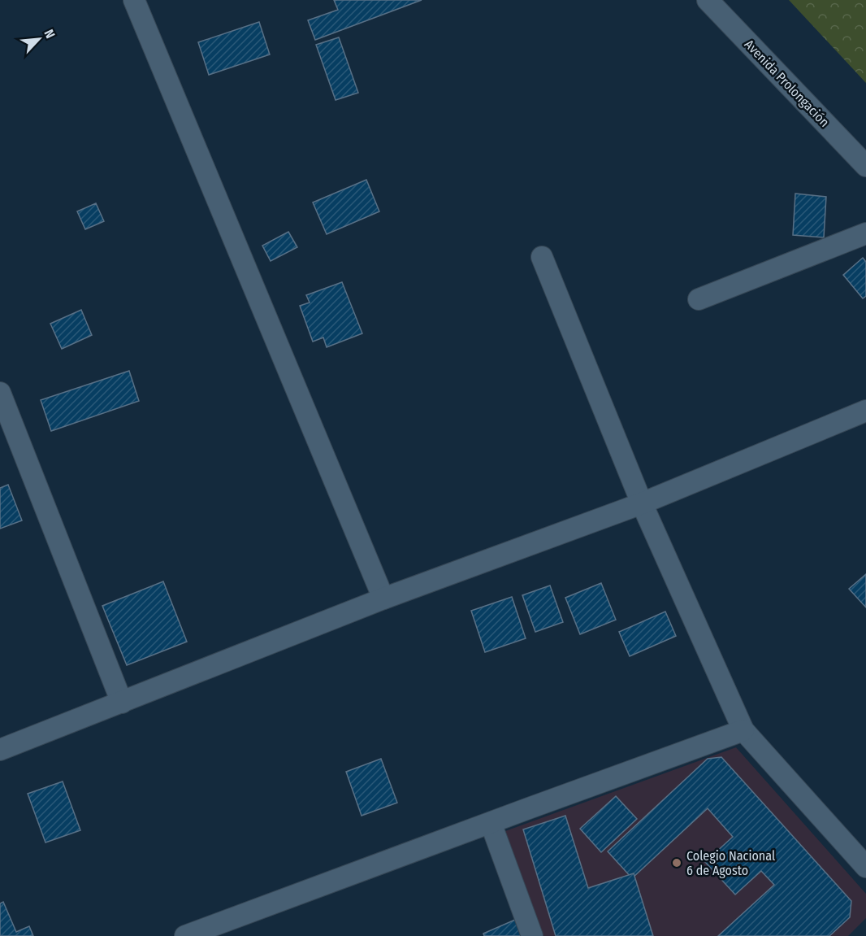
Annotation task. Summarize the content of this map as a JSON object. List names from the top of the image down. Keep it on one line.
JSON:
{"streets":{"street":["Avenida Prolongación"]},"places":["Colegio Nacional 6 de Agosto"],"north":"top right"}
